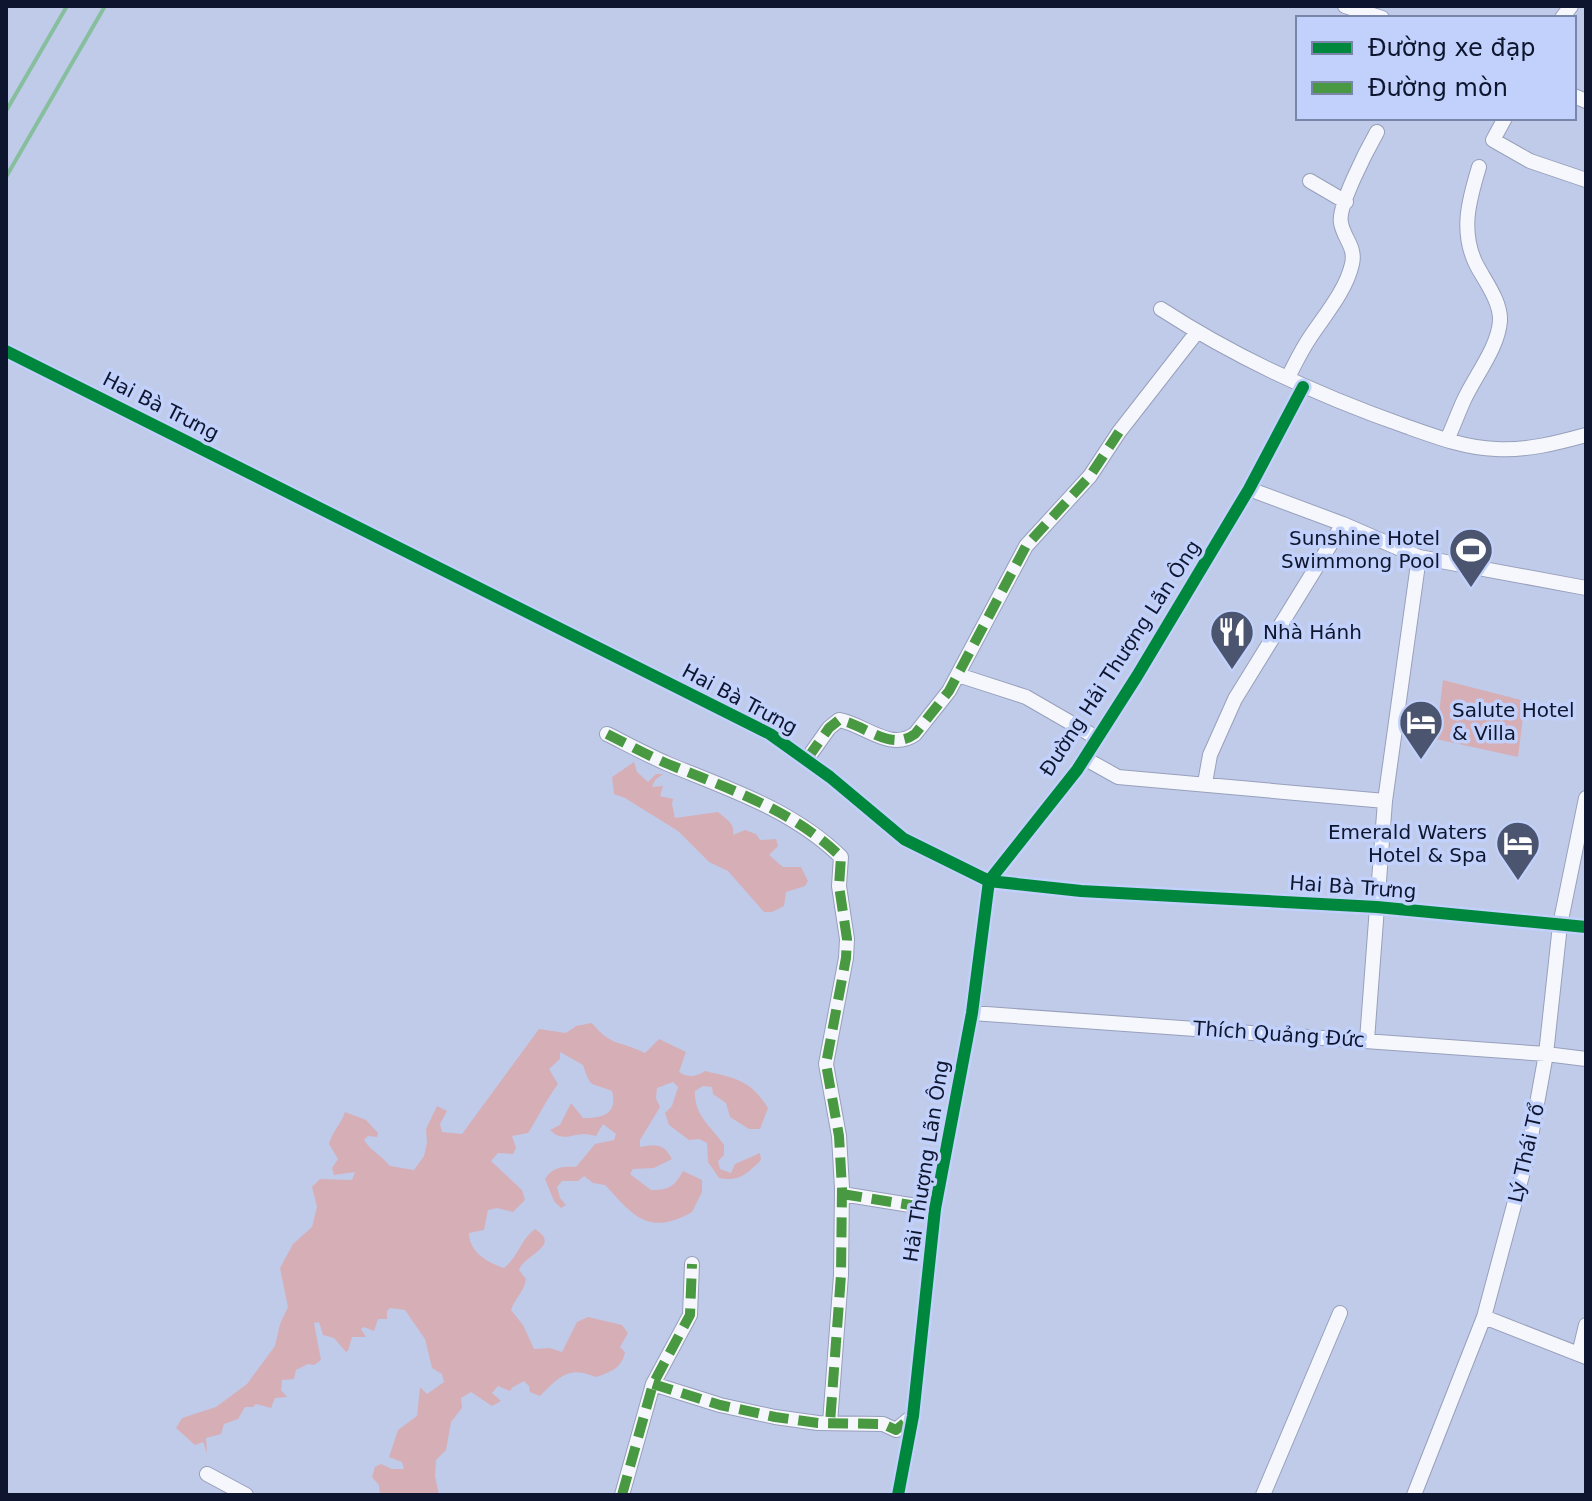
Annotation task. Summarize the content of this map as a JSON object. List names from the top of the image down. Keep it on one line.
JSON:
{"streets":{"street":["Hai Bà Trưng","Đường Hải Thượng Lãn Ông","Thích Quảng Đức","Lý Thái Tổ","Hải Thượng Lãn Ông"]},"crossings":[["Hai Bà Trưng","Đường Hải Thượng Lãn Ông"],["Hai Bà Trưng","Lý Thái Tổ"],["Hai Bà Trưng","Hải Thượng Lãn Ông"],["Đường Hải Thượng Lãn Ông","Hải Thượng Lãn Ông"],["Thích Quảng Đức","Lý Thái Tổ"],["Thích Quảng Đức","Hải Thượng Lãn Ông"]],"places":{"sports":["Sunshine Hotel Swimmong Pool"],"restaurant":["Nhà Hánh"],"hotel":["Salute Hotel & Villa","Emerald Waters Hotel & Spa"]},"legend":["Đường xe đạp","Đường mòn"]}
